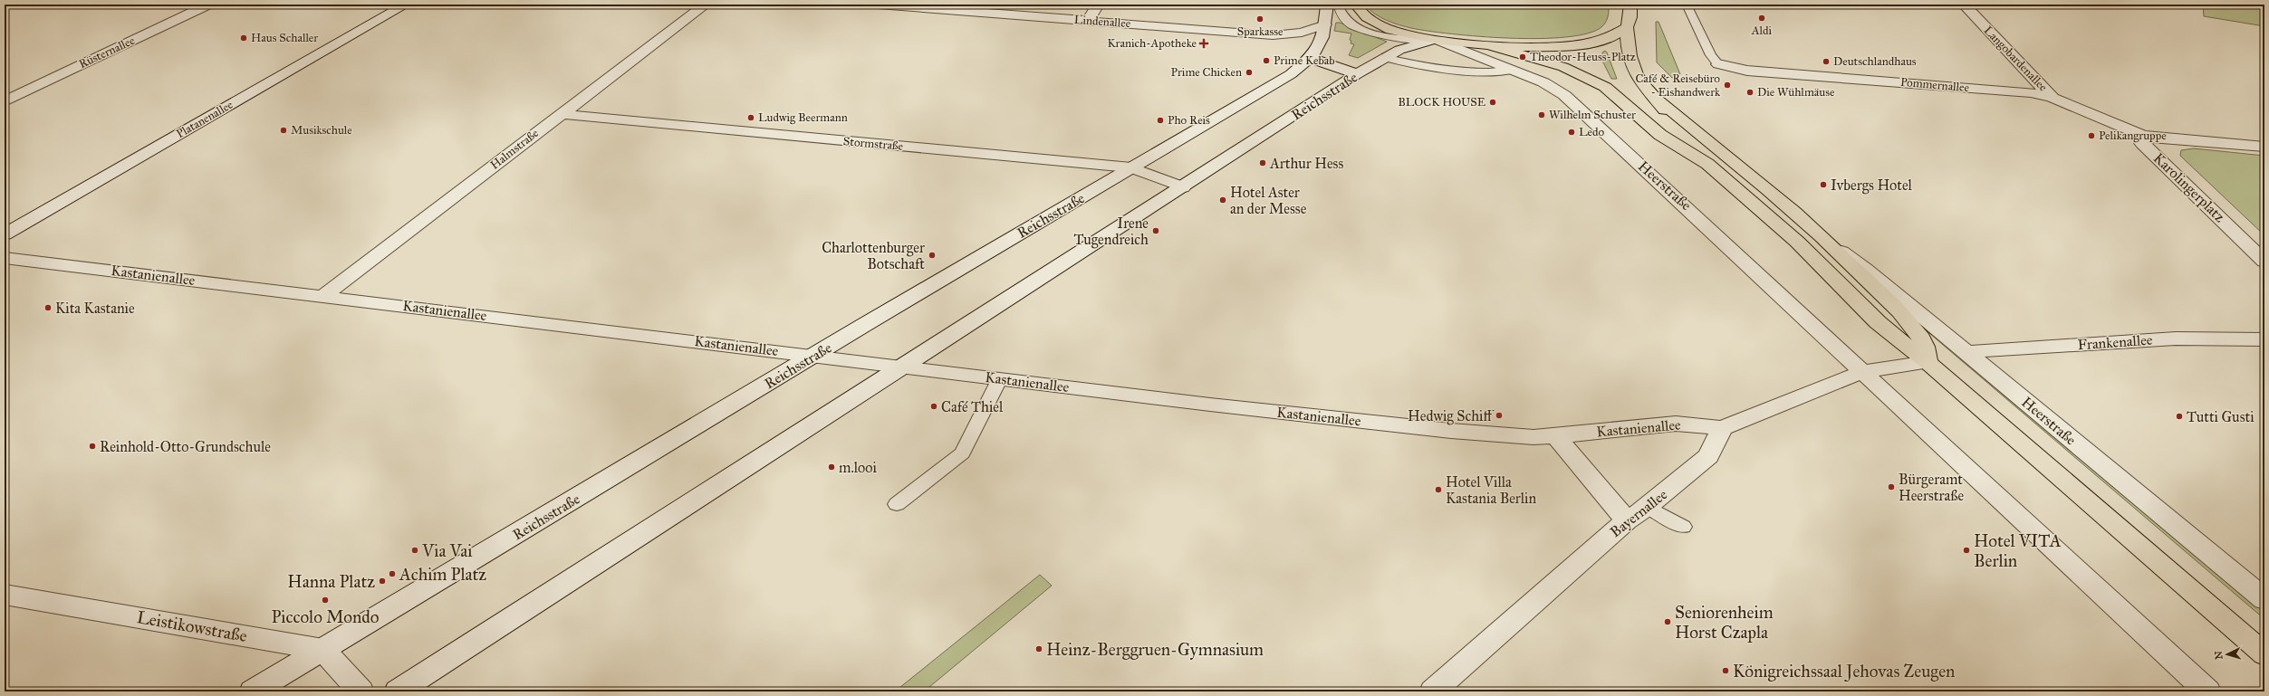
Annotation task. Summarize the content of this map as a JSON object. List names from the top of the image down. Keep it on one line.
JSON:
{"streets":{"main road":["Heerstraße"],"street":["Lindenallee","Rüsternallee","Langobardenallee","Pommernallee","Reichsstraße","Platanenallee","Stormstraße","Halmstraße","Karolingerplatz","Kastanienallee","Frankenallee","Bayernallee","Leistikowstraße"]},"crossings":[["Lindenallee","Reichsstraße"],["Langobardenallee","Pommernallee"],["Pommernallee","Karolingerplatz"],["Reichsstraße","Stormstraße"],["Reichsstraße","Heerstraße"],["Reichsstraße","Kastanienallee"],["Reichsstraße","Leistikowstraße"],["Stormstraße","Halmstraße"],["Halmstraße","Kastanienallee"],["Heerstraße","Frankenallee"],["Kastanienallee","Bayernallee"]],"places":{"other":["Aldi","Sparkasse","Haus Schaller","Theodor-Heuss-Platz","Prime Kebab","Deutschlandhaus","Prime Chicken","Café & Reisebüro - Eishandwerk","Die Wühlmäuse","BLOCK HOUSE","Wilhelm Schuster","Ludwig Beermann","Pho Reis","Musikschule","Ledo","Pelikangruppe","Arthur Hess","Ivbergs Hotel","Hotel Aster an der Messe","Irene Tugendreich","Charlottenburger Botschaft","Kita Kastanie","Café Thiel","Hedwig Schiff","Tutti Gusti","Reinhold-Otto-Grundschule","m.looi","Bürgeramt Heerstraße","Hotel Villa Kastania Berlin","Via Vai","Hotel VITA Berlin","Achim Platz","Hanna Platz","Piccolo Mondo","Seniorenheim Horst Czapla","Heinz-Berggruen-Gymnasium","Königreichssaal Jehovas Zeugen"],"health":["Kranich-Apotheke"]},"north":"left"}
